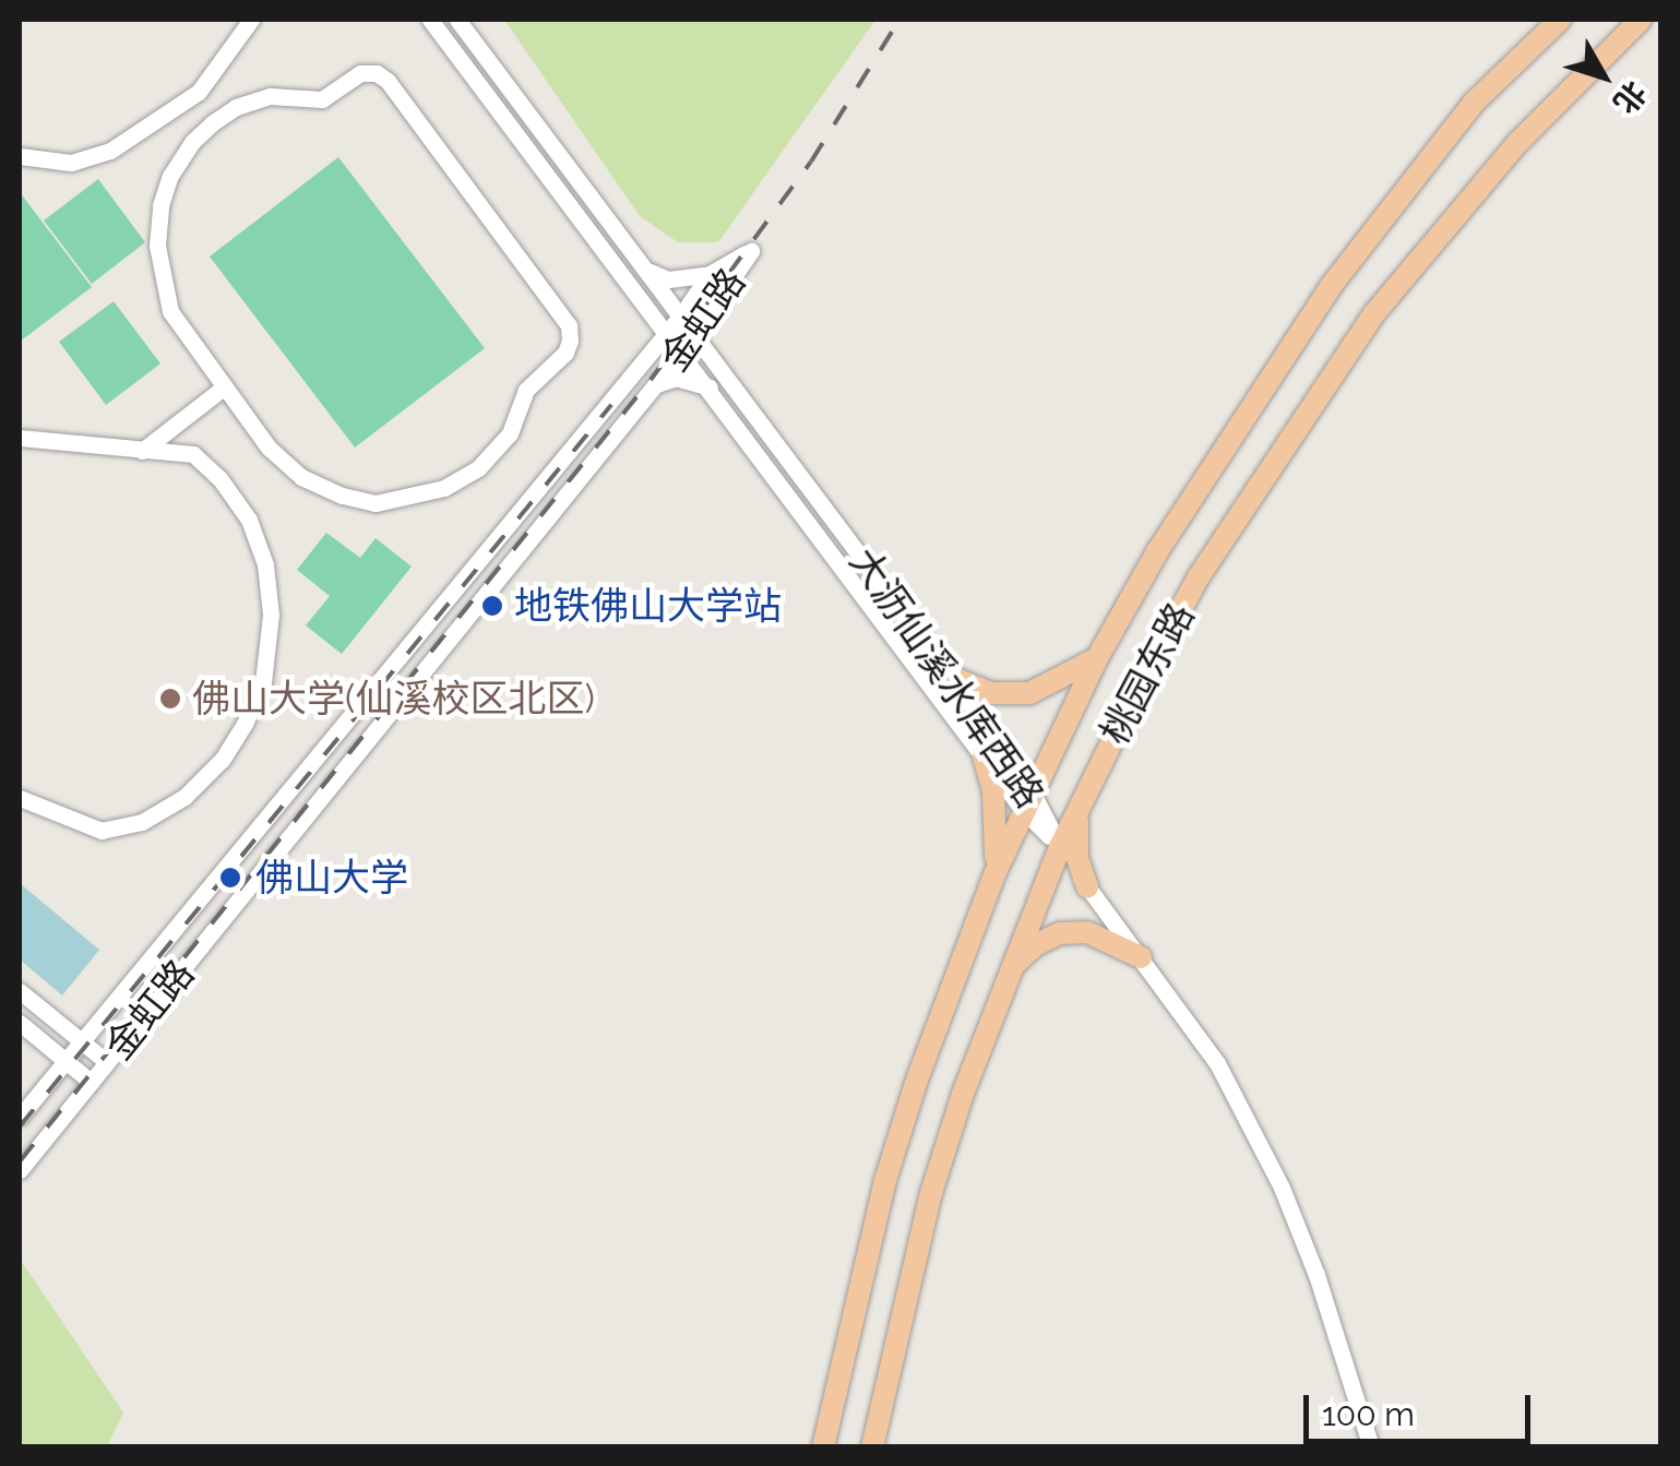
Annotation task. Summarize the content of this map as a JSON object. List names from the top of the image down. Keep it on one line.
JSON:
{"streets":{"main road":["桃园东路"],"street":["金虹路","大沥仙溪水库西路"]},"crossings":[["金虹路","大沥仙溪水库西路"],["桃园东路","大沥仙溪水库西路"]],"places":["地铁佛山大学站","佛山大学(仙溪校区北区)","佛山大学"],"scale_bar":"100 m","north":"bottom right"}
